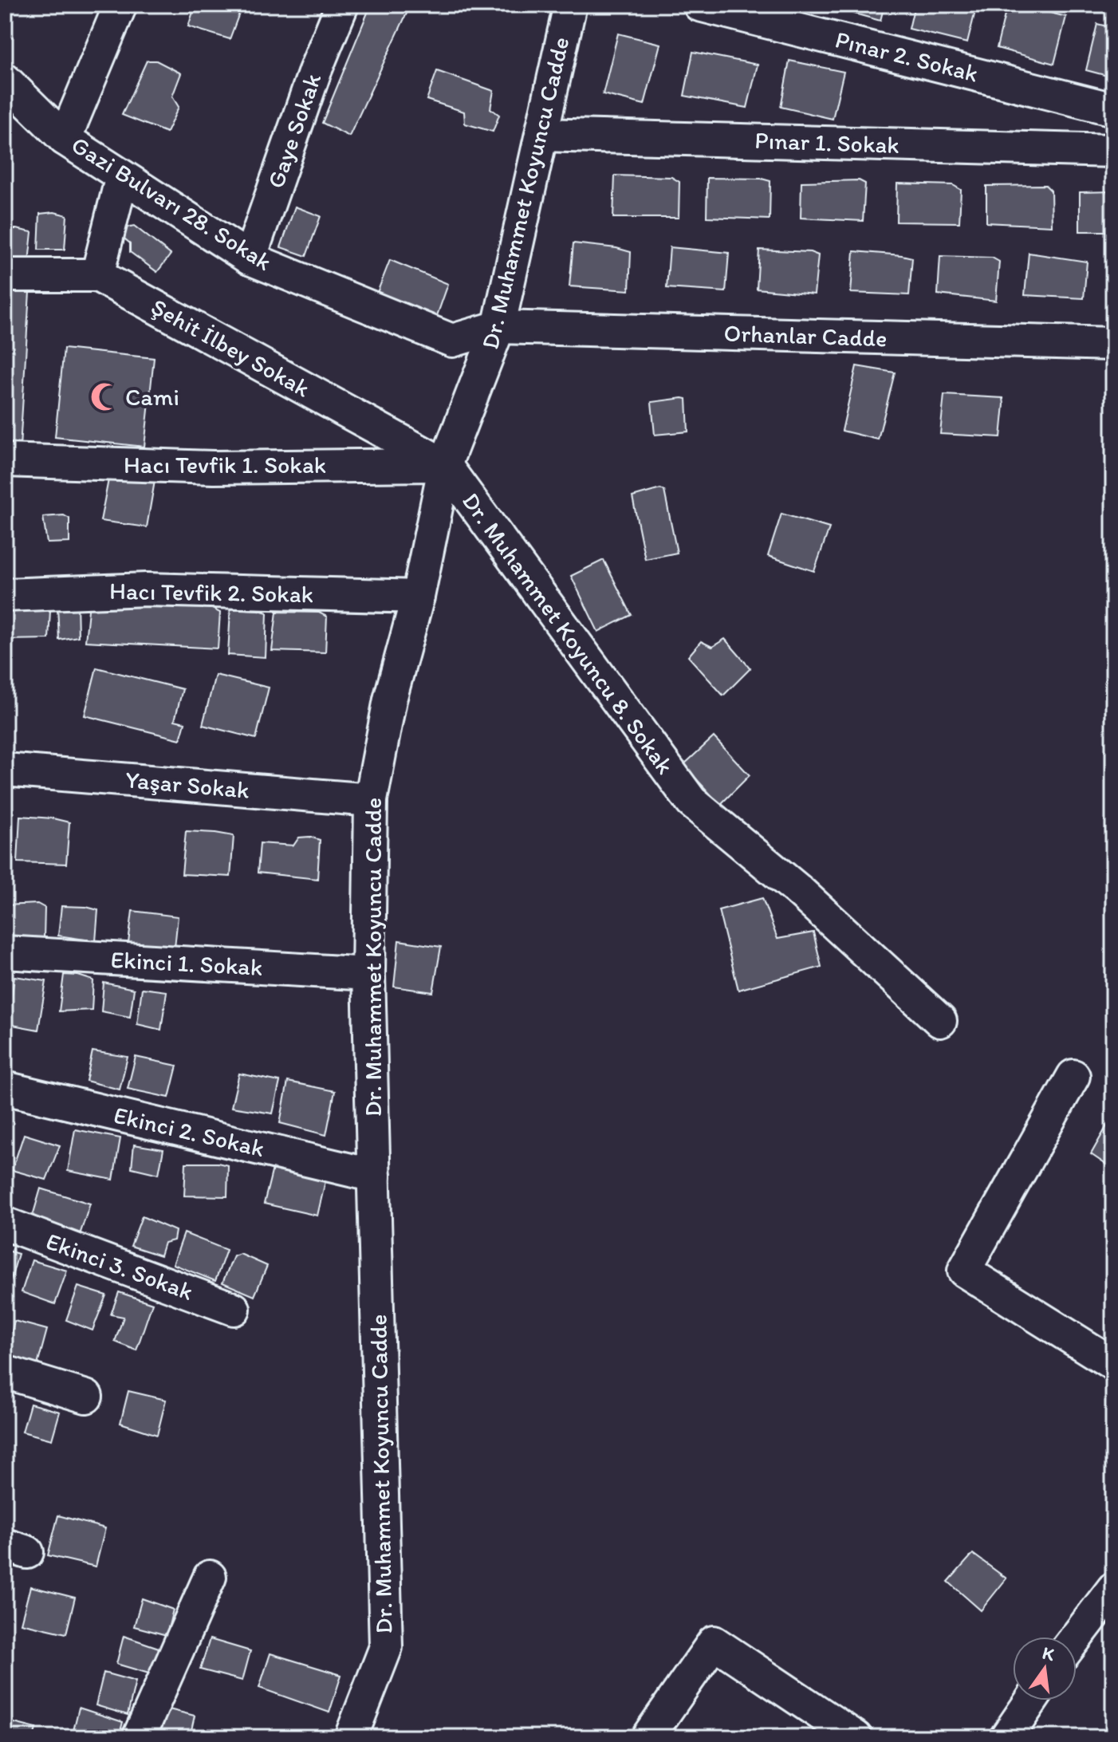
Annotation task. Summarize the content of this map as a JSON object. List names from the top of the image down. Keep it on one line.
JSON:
{"streets":{"street":["Pınar 2. Sokak","Gaye Sokak","Pınar 1. Sokak","Dr. Muhammet Koyuncu Cadde","Gazi Bulvarı 28. Sokak","Orhanlar Cadde","Şehit İlbey Sokak","Hacı Tevfik 1. Sokak","Hacı Tevfik 2. Sokak","Dr. Muhammet Koyuncu 8. Sokak","Yaşar Sokak","Ekinci 1. Sokak","Ekinci 2. Sokak","Ekinci 3. Sokak"]},"crossings":[["Gaye Sokak","Gazi Bulvarı 28. Sokak"],["Pınar 1. Sokak","Dr. Muhammet Koyuncu Cadde"],["Dr. Muhammet Koyuncu Cadde","Gazi Bulvarı 28. Sokak"],["Dr. Muhammet Koyuncu Cadde","Orhanlar Cadde"],["Dr. Muhammet Koyuncu Cadde","Şehit İlbey Sokak"],["Dr. Muhammet Koyuncu Cadde","Hacı Tevfik 1. Sokak"],["Dr. Muhammet Koyuncu Cadde","Hacı Tevfik 2. Sokak"],["Dr. Muhammet Koyuncu Cadde","Dr. Muhammet Koyuncu 8. Sokak"],["Dr. Muhammet Koyuncu Cadde","Yaşar Sokak"],["Dr. Muhammet Koyuncu Cadde","Ekinci 1. Sokak"],["Dr. Muhammet Koyuncu Cadde","Ekinci 2. Sokak"],["Gazi Bulvarı 28. Sokak","Orhanlar Cadde"],["Şehit İlbey Sokak","Hacı Tevfik 1. Sokak"],["Şehit İlbey Sokak","Dr. Muhammet Koyuncu 8. Sokak"],["Hacı Tevfik 1. Sokak","Dr. Muhammet Koyuncu 8. Sokak"]],"places":{"mosque":["Cami"]},"north":"top"}
